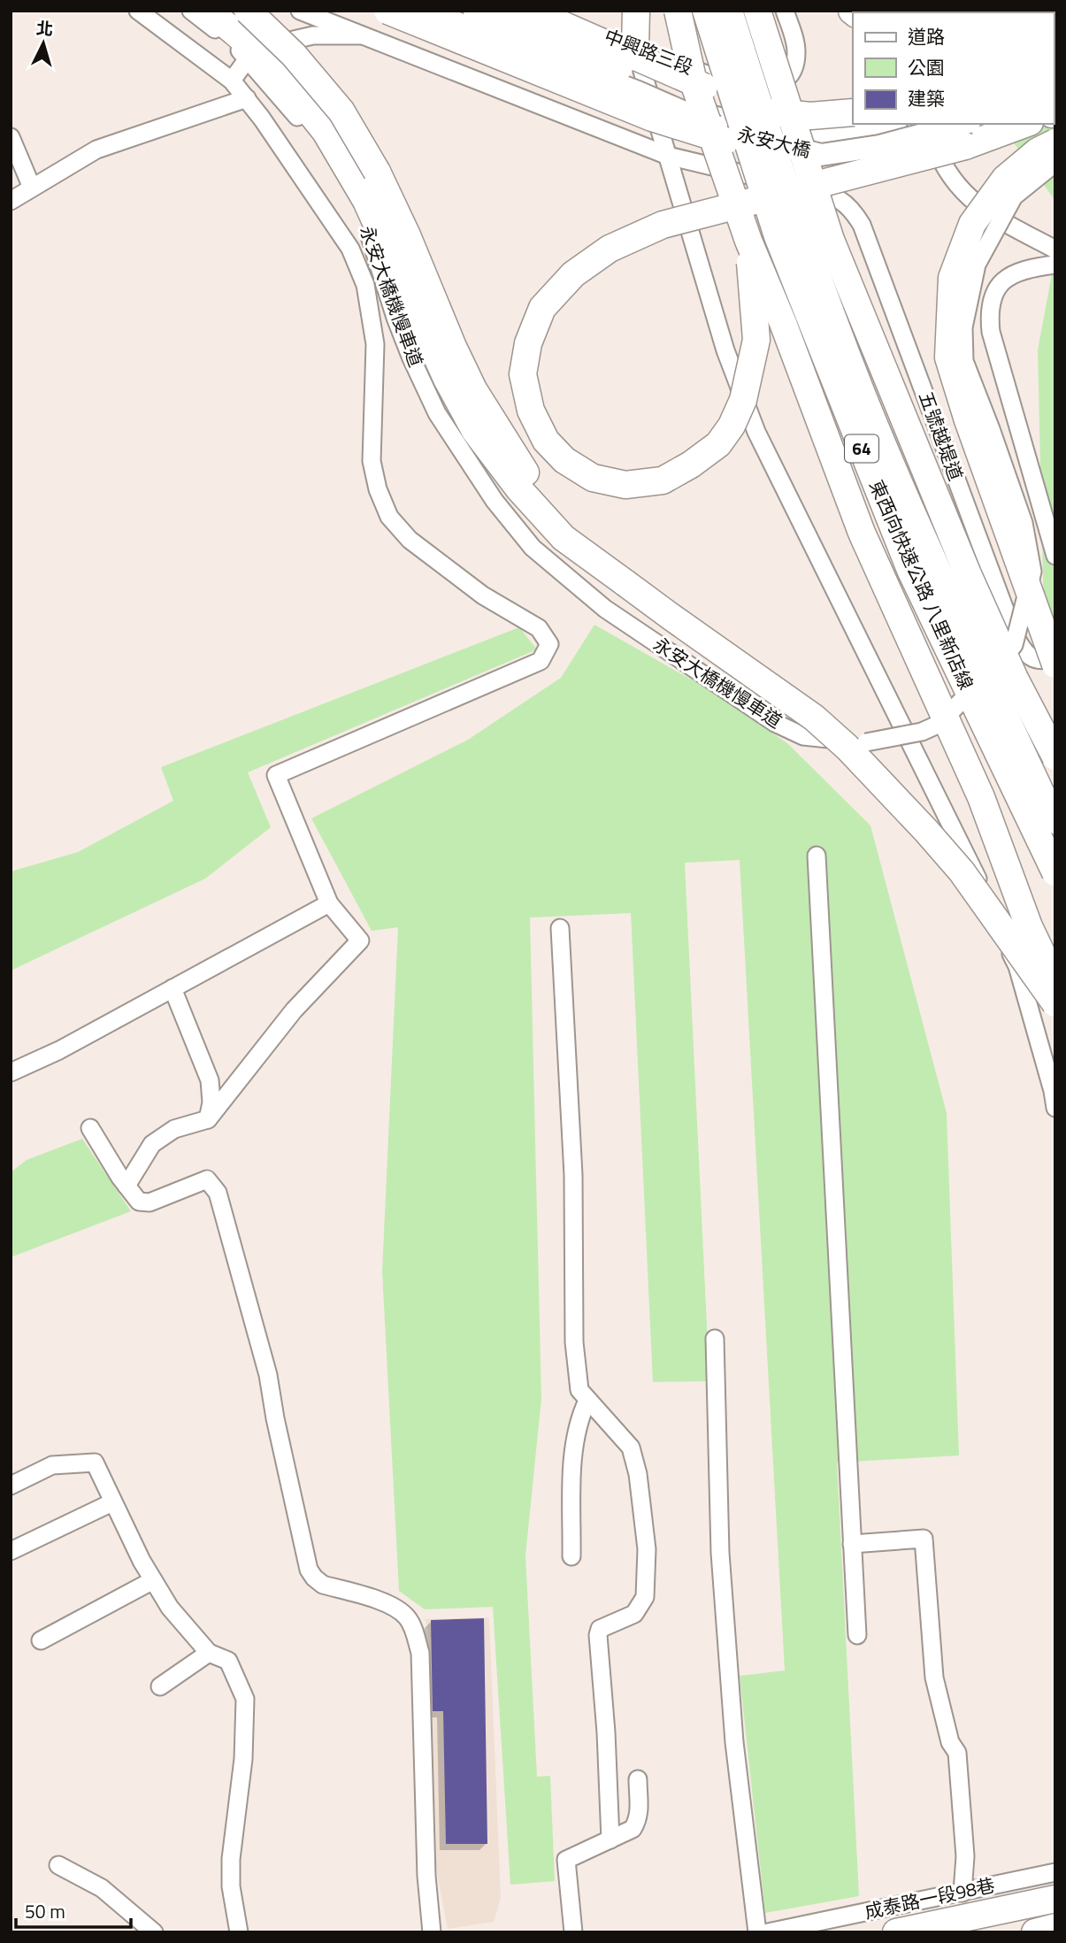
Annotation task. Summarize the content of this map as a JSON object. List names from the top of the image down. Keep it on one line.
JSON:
{"streets":{"highway":["64","東西向快速公路 八里新店線"],"main road":["永安大橋"],"street":["中興路三段","永安大橋機慢車道","五號越堤道","成泰路一段98巷"]},"legend":["道路","公園","建築"],"scale_bar":"50 m","north":"top"}
